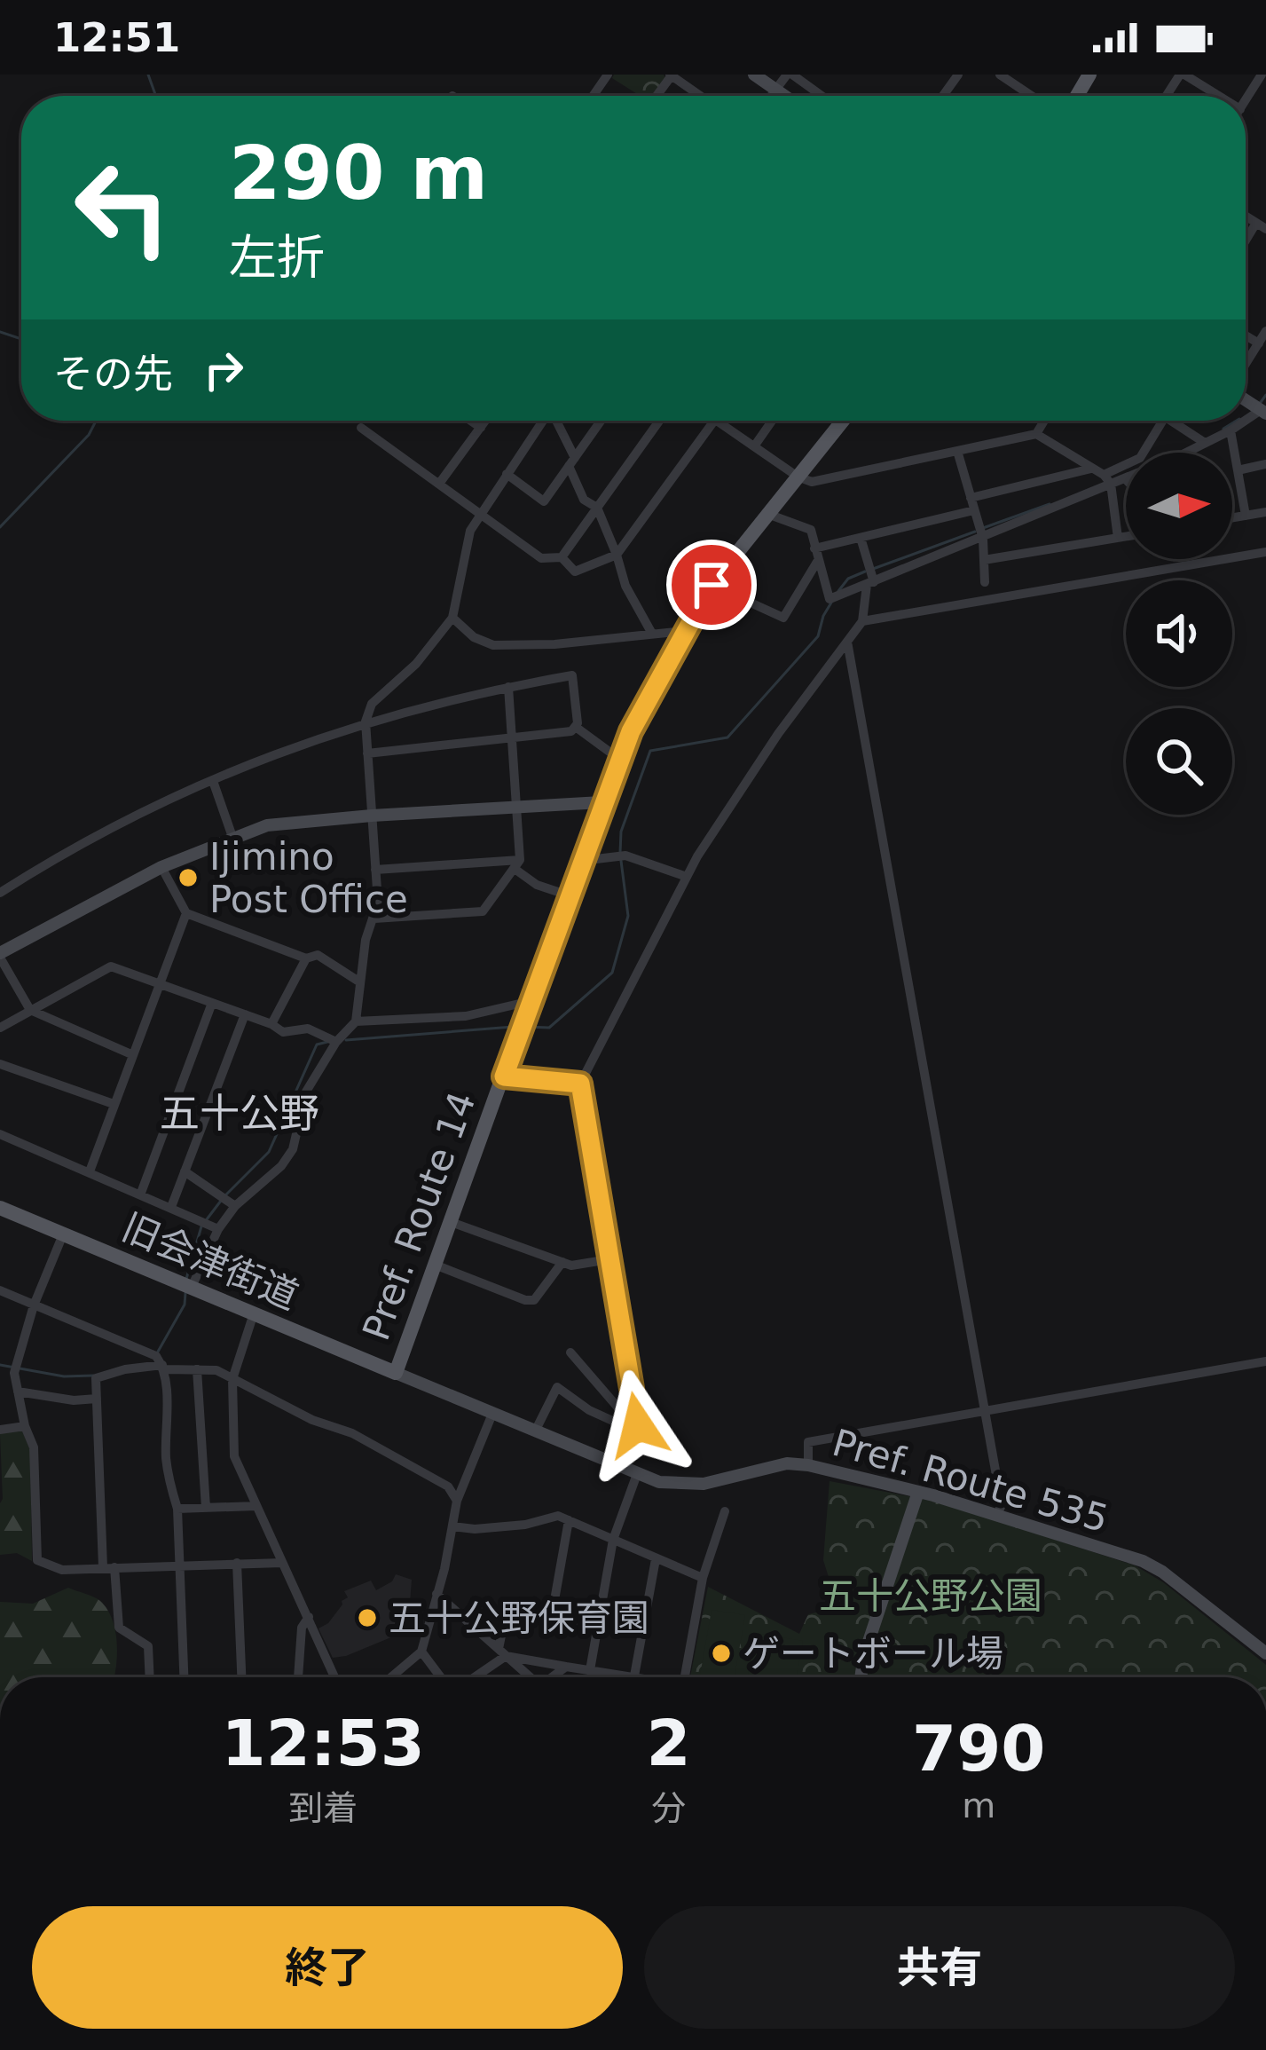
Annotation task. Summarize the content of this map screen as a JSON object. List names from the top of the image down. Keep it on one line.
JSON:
{"streets":{"main road":["Pref. Route 14","旧会津街道","Pref. Route 535"]},"crossings":[["Pref. Route 14","旧会津街道"],["Pref. Route 14","Pref. Route 535"],["旧会津街道","Pref. Route 535"]],"districts":["五十公野"],"parks":["五十公野公園"],"places":["Ijimino Post Office","五十公野保育園","ゲートボール場"],"north":"right","page":{"status":"12:51","turn":["290 m","左折"],"then":"その先","eta":["12:53","到着","2","分","790","m"],"buttons":["終了","共有"]}}
